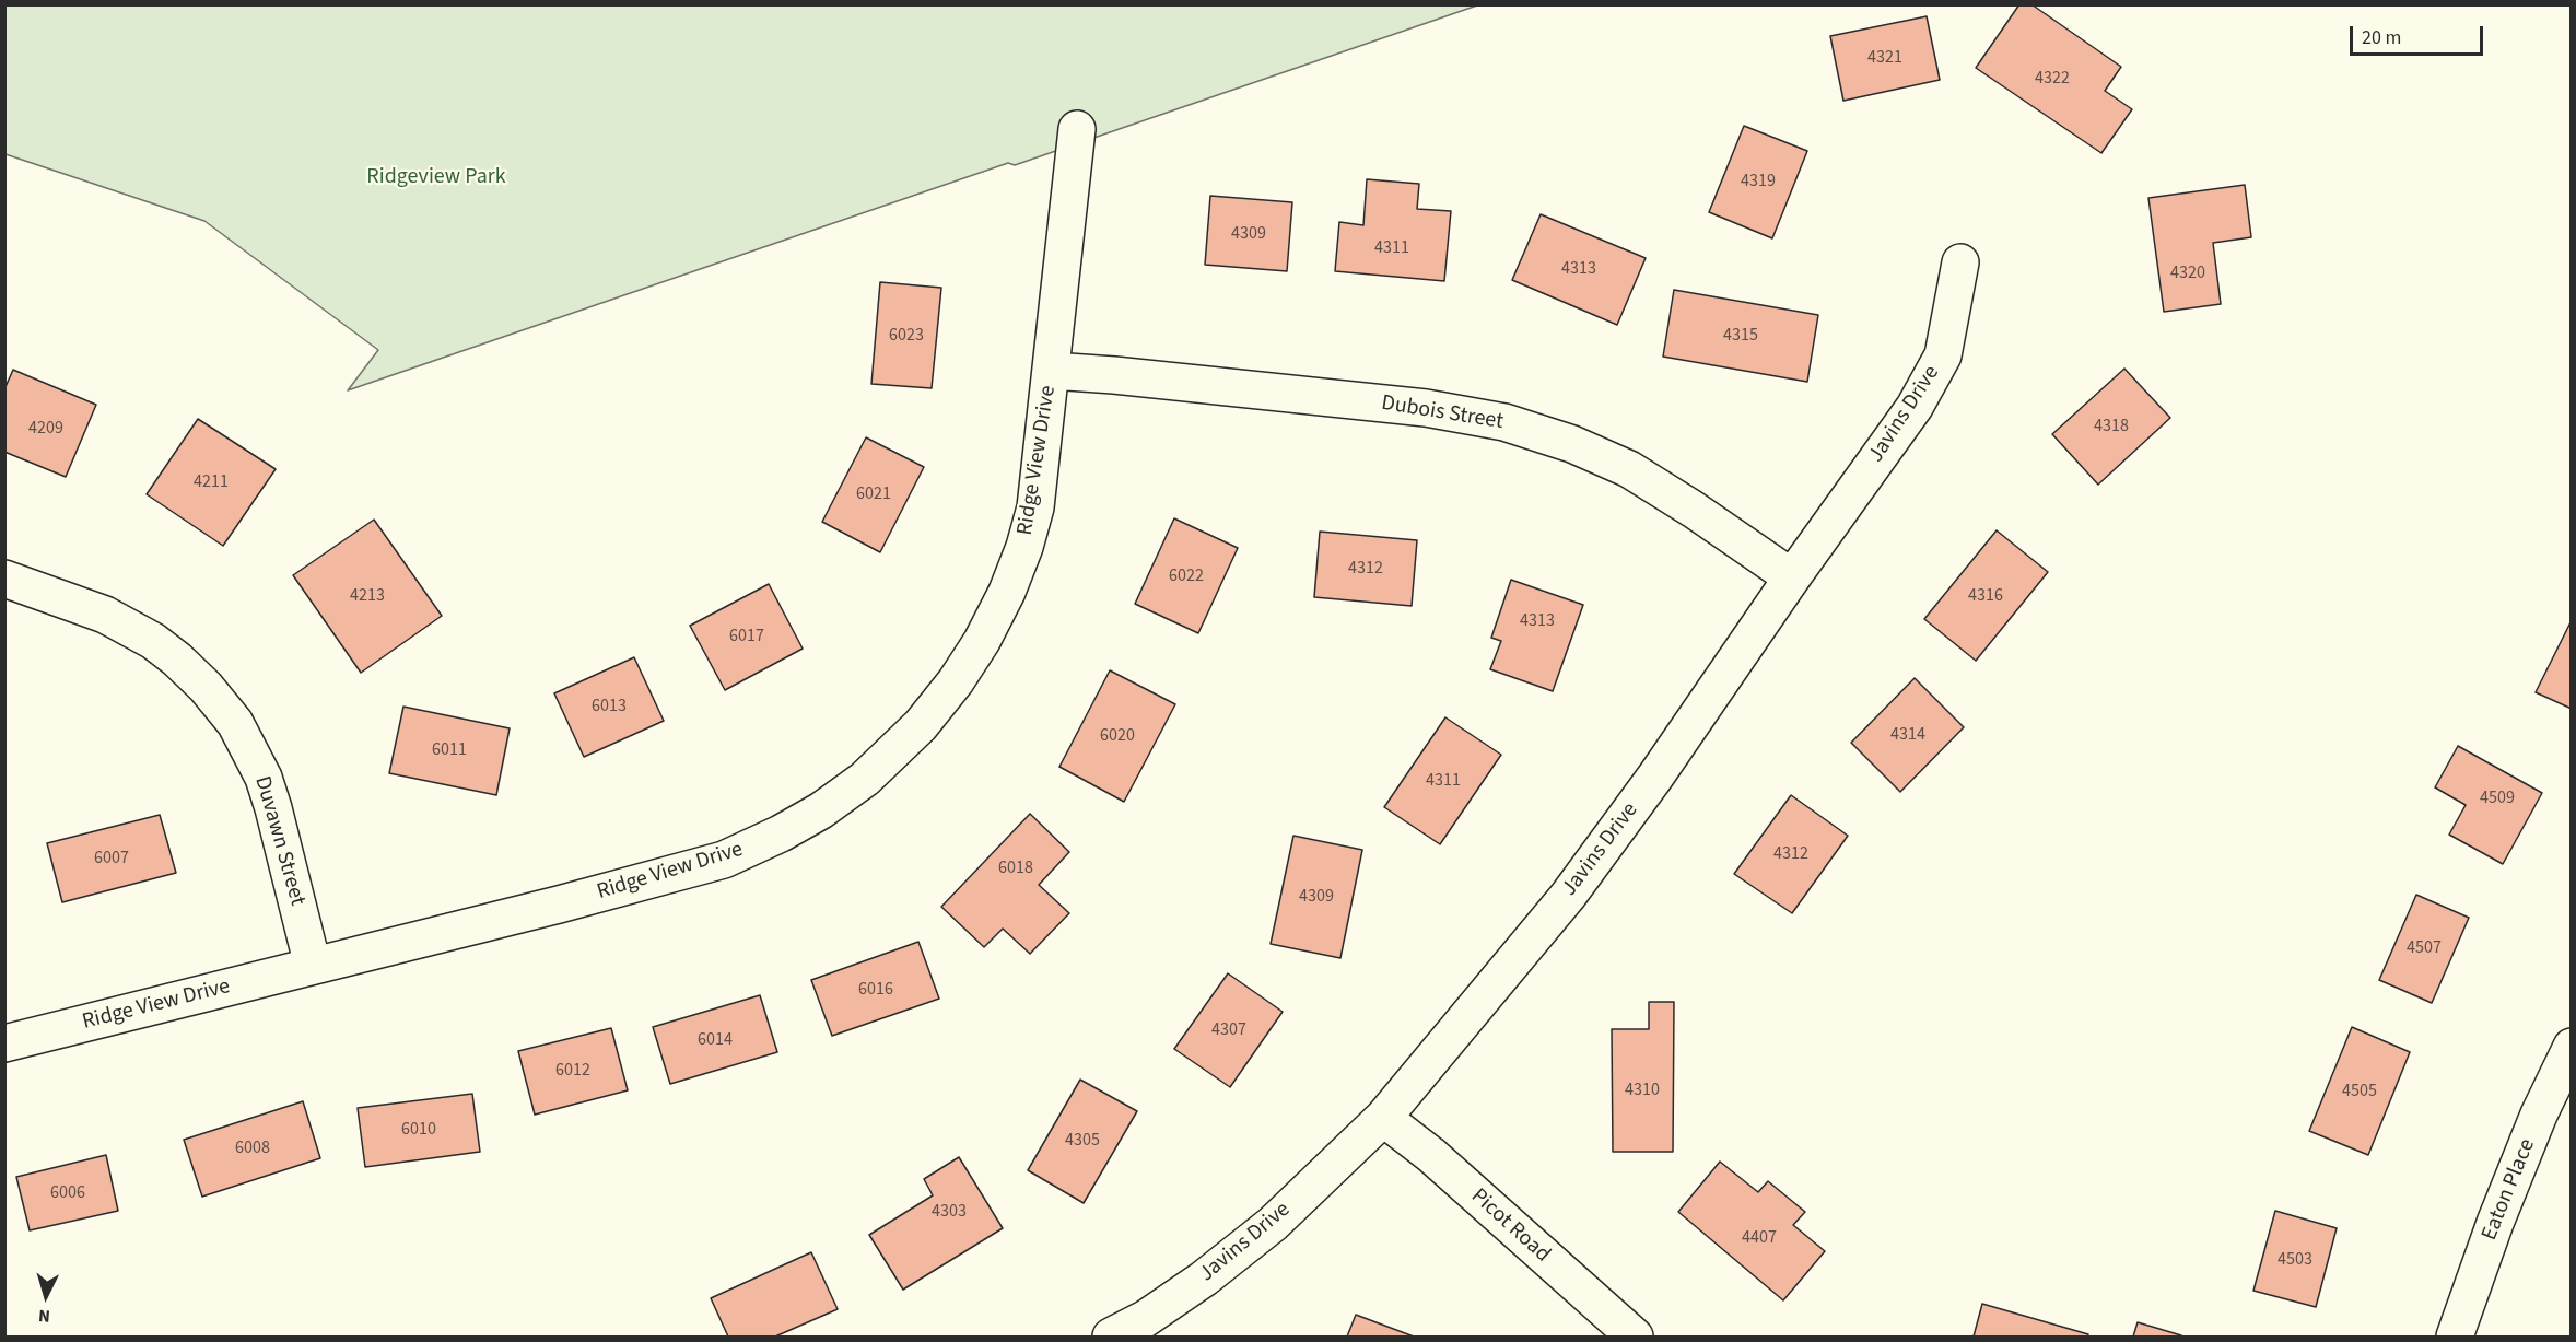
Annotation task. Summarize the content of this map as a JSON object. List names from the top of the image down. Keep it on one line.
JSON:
{"streets":{"street":["Dubois Street","Javins Drive","Ridge View Drive","Duvawn Street","Eaton Place","Picot Road"]},"crossings":[["Dubois Street","Javins Drive"],["Dubois Street","Ridge View Drive"],["Javins Drive","Picot Road"],["Ridge View Drive","Duvawn Street"]],"parks":["Ridgeview Park"],"house_numbers":["4321","4322","4319","4309","4311","4313","4320","6023","4315","4318","4209","4211","6021","4312","6022","4213","4316","4313","6017","6013","4314","6020","6011","4311","4509","4312","6007","6018","4309","4507","6016","4307","6014","6012","4310","4505","6010","4305","6008","6006","4303","4407","4503"],"scale_bar":"20 m","north":"bottom"}
